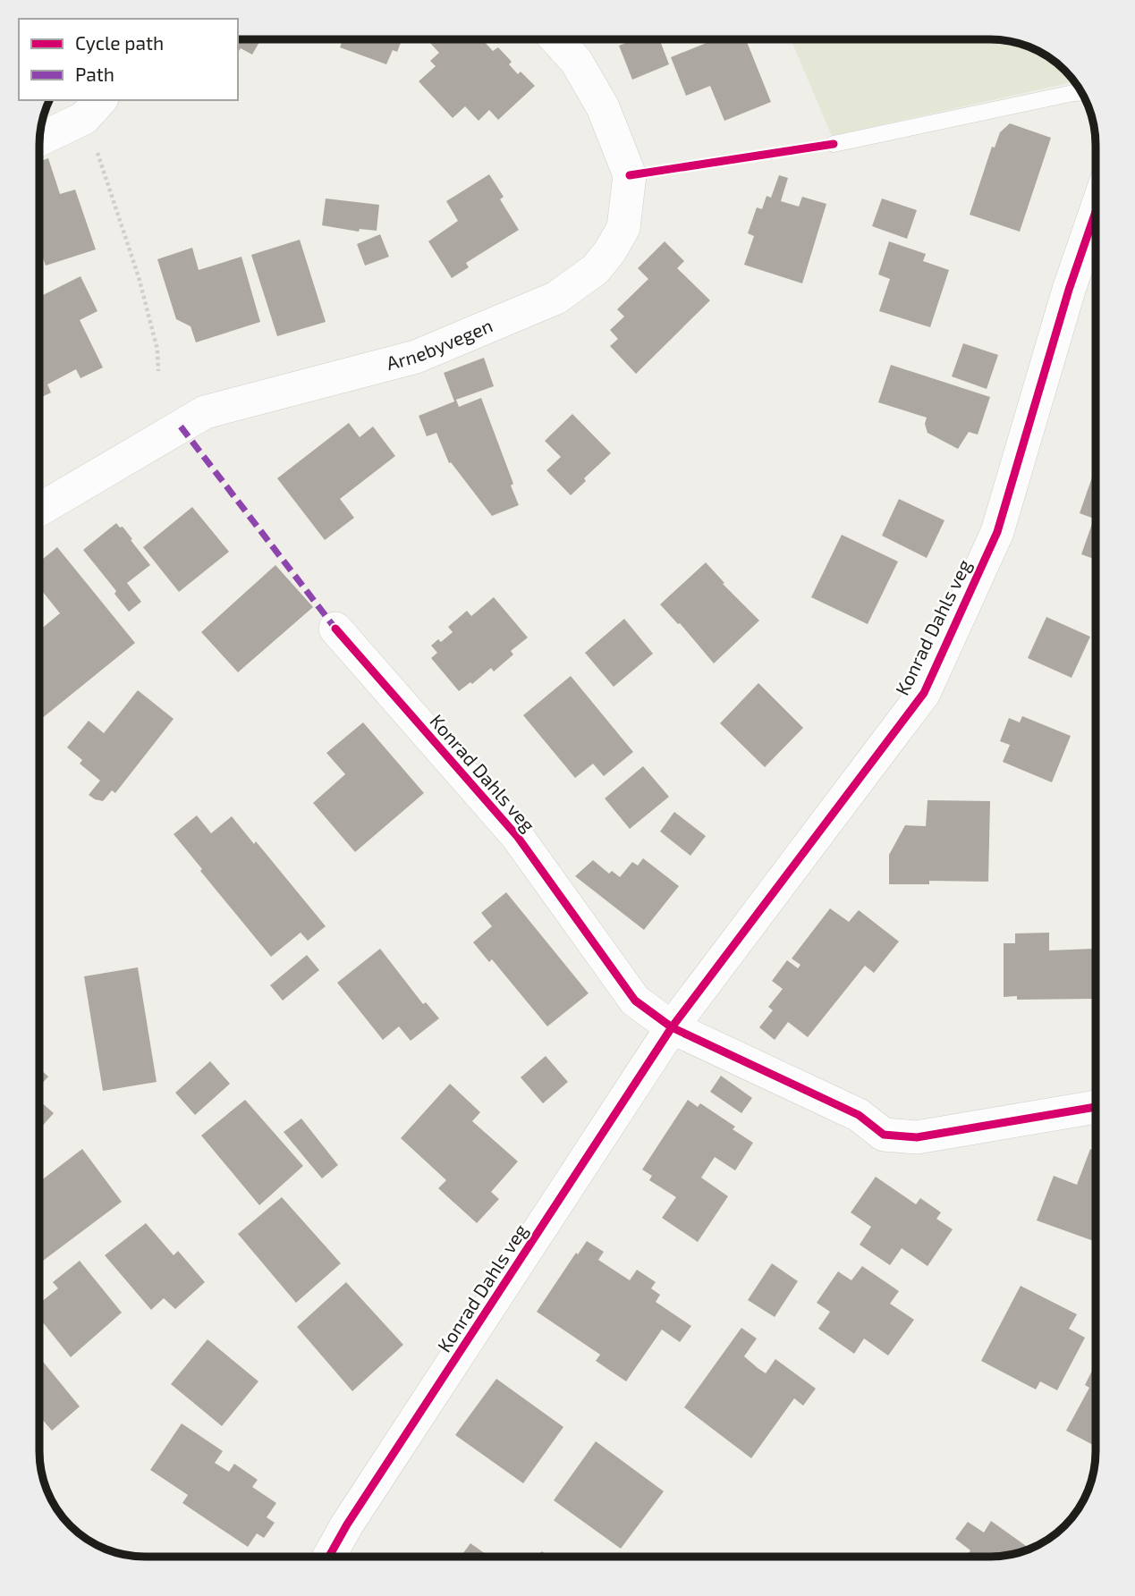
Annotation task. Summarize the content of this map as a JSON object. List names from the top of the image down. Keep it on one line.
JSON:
{"streets":{"street":["Arnebyvegen","Konrad Dahls veg"]},"legend":["Cycle path","Path"]}
